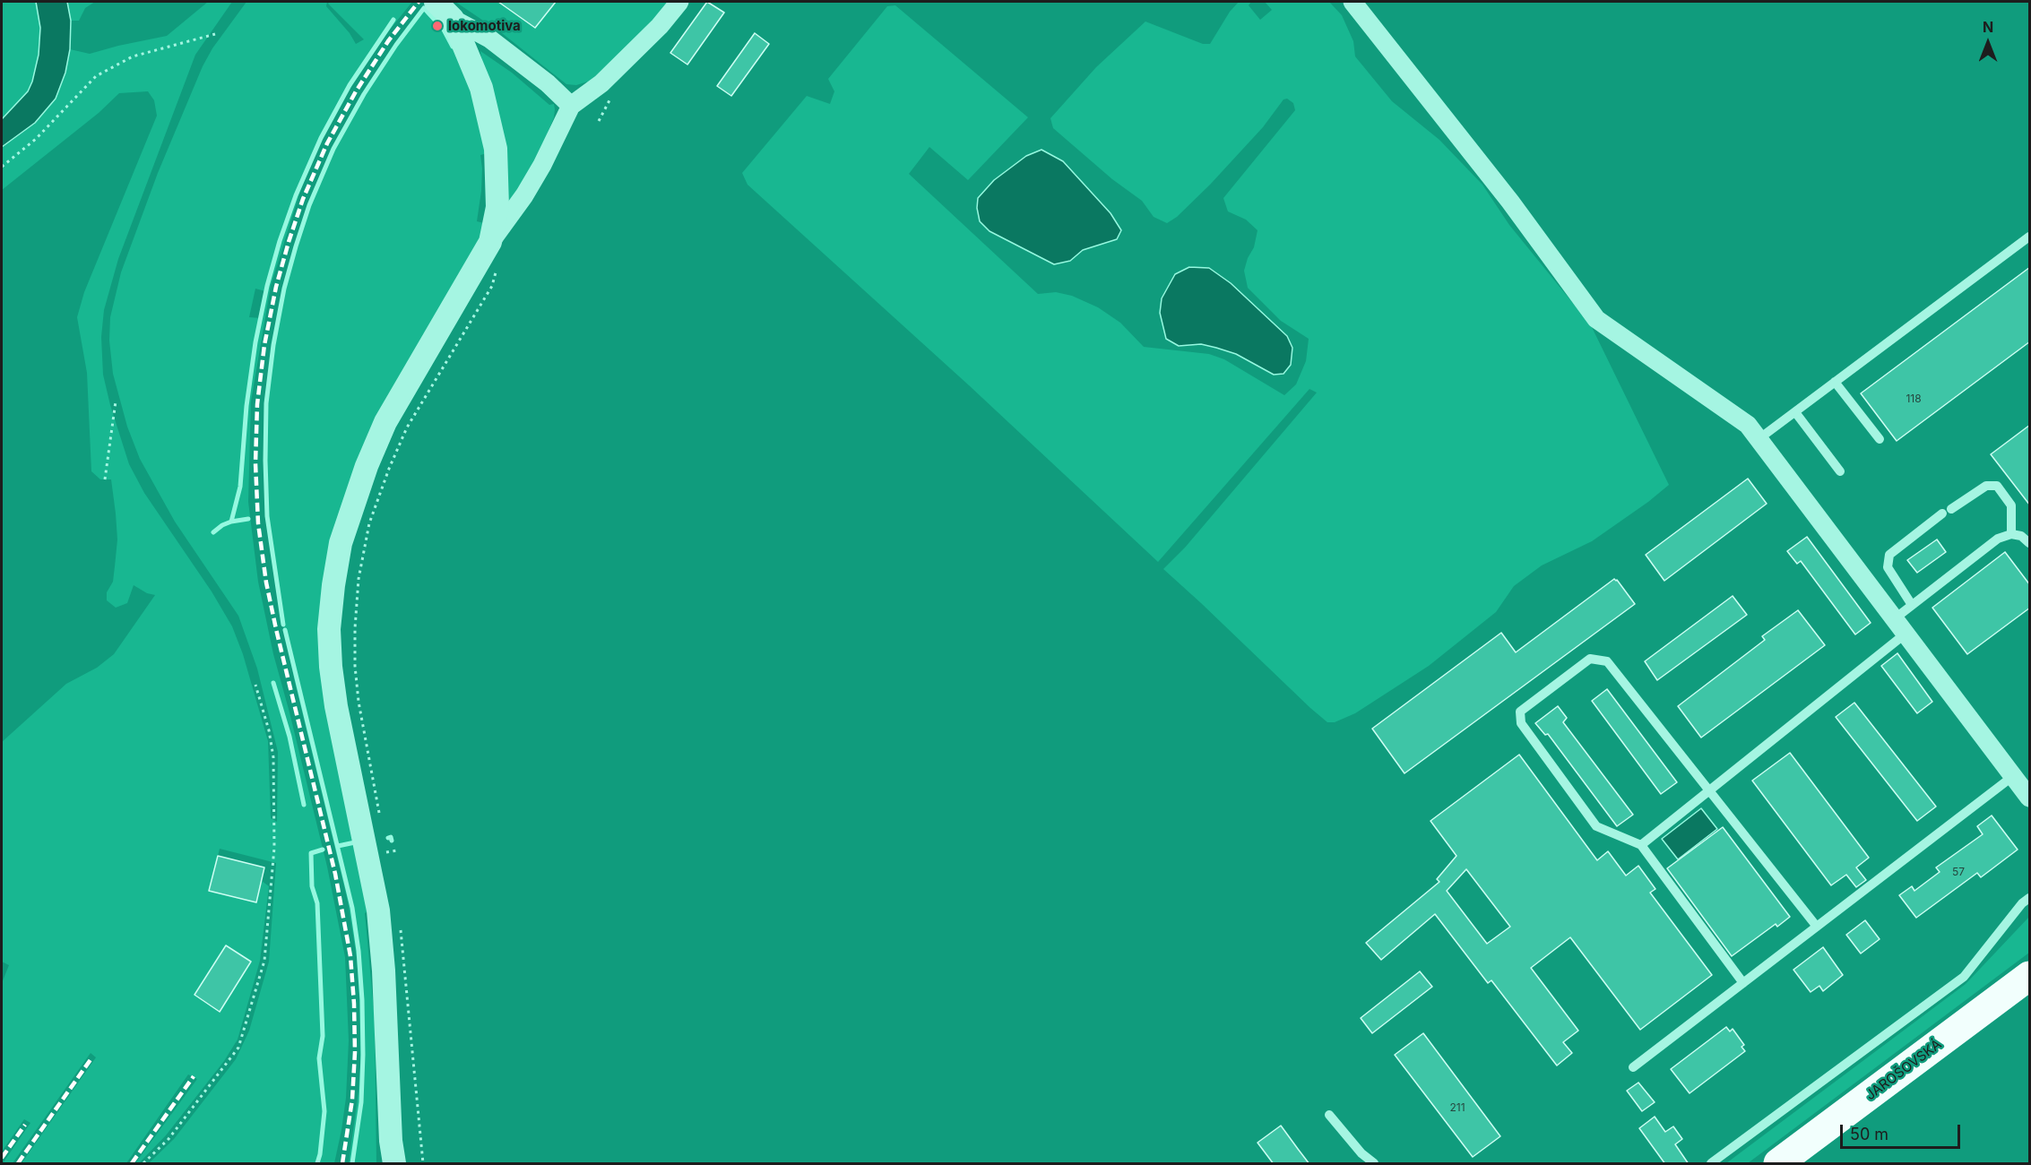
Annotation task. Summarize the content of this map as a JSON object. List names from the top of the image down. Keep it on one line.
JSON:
{"streets":{"main road":["JAROŠOVSKÁ"]},"places":["lokomotiva"],"house_numbers":["118","57","211"],"scale_bar":"50 m","north":"top"}
